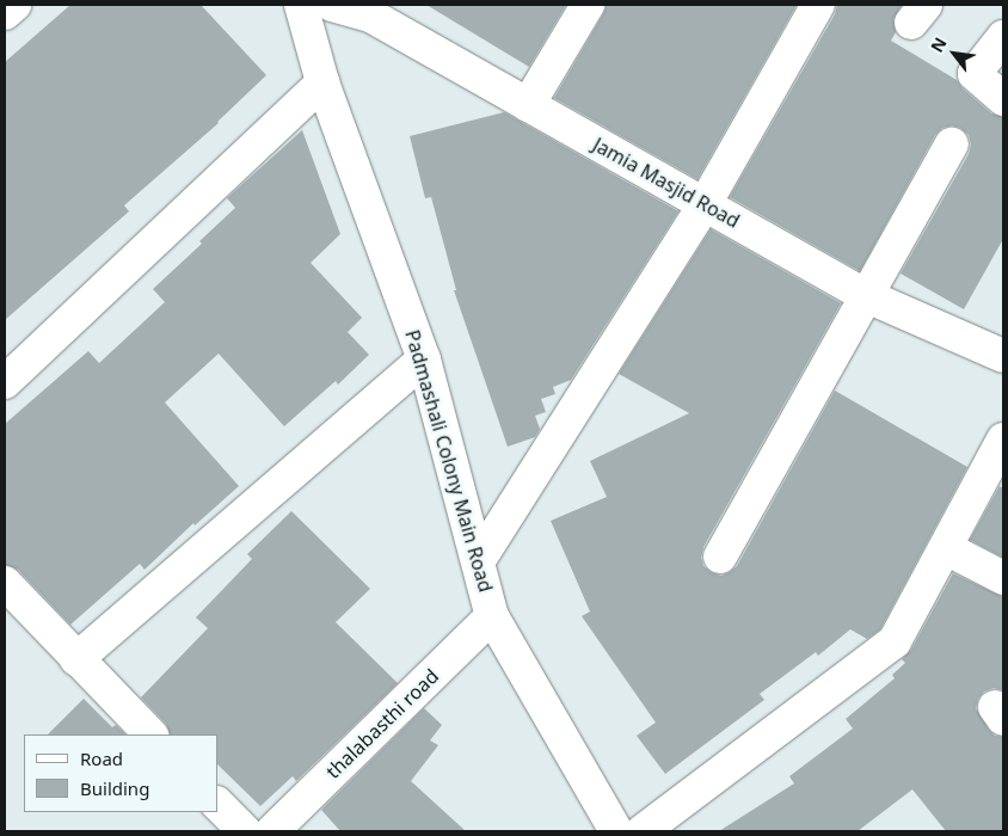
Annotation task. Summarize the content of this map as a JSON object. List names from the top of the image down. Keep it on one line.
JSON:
{"streets":{"street":["Jamia Masjid Road","Padmashali Colony Main Road","thalabasthi road"]},"crossings":[["Padmashali Colony Main Road","thalabasthi road"]],"legend":["Road","Building"],"north":"top left"}
